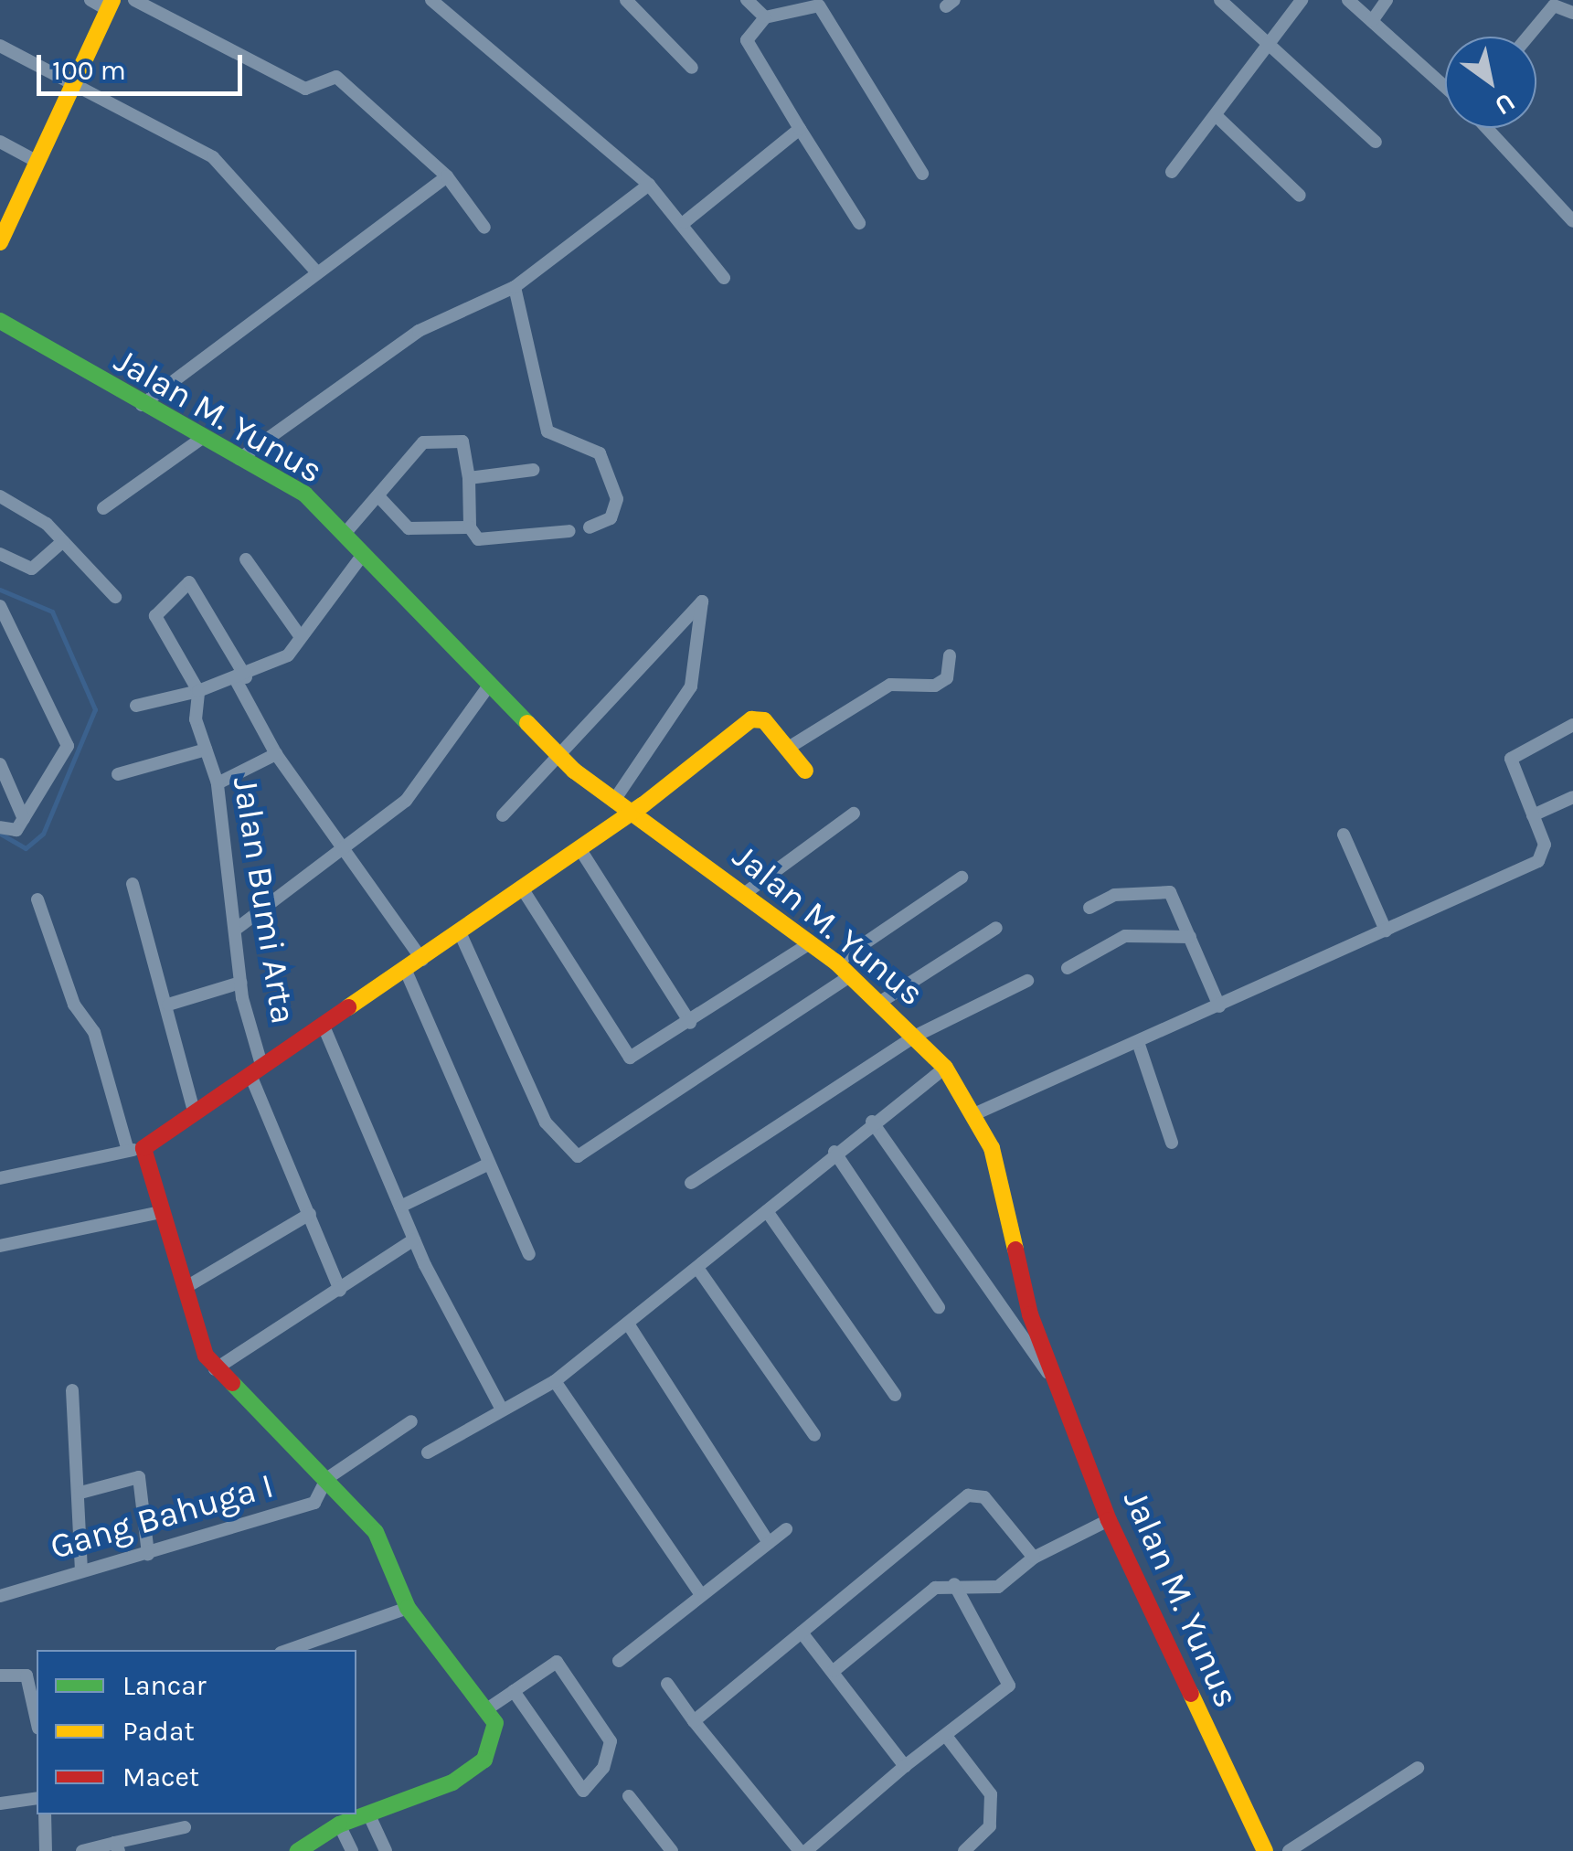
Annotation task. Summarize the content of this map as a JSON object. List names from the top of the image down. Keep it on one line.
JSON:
{"streets":{"street":["Jalan M. Yunus","Jalan Bumi Arta","Gang Bahuga I"]},"legend":["Lancar","Padat","Macet"],"scale_bar":"100 m","north":"bottom right"}
